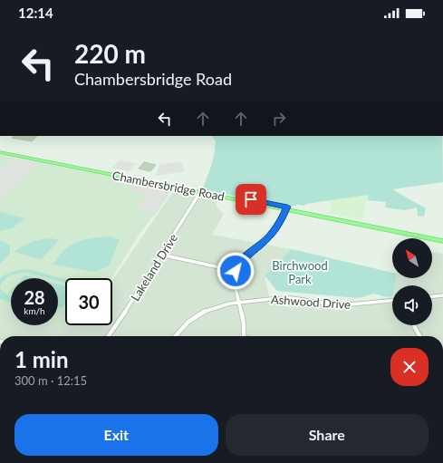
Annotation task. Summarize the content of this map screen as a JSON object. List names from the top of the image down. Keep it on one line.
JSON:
{"streets":{"main road":["Chambersbridge Road"],"street":["Lakeland Drive","Ashwood Drive"]},"crossings":[["Chambersbridge Road","Lakeland Drive"]],"parks":["Birchwood Park"],"north":"top left","page":{"status":"12:14","turn":["220 m","Chambersbridge Road"],"speed":"28 km/h","limit":"30","heading":["1 min","300 m · 12:15"],"buttons":["Exit","Share"]}}
